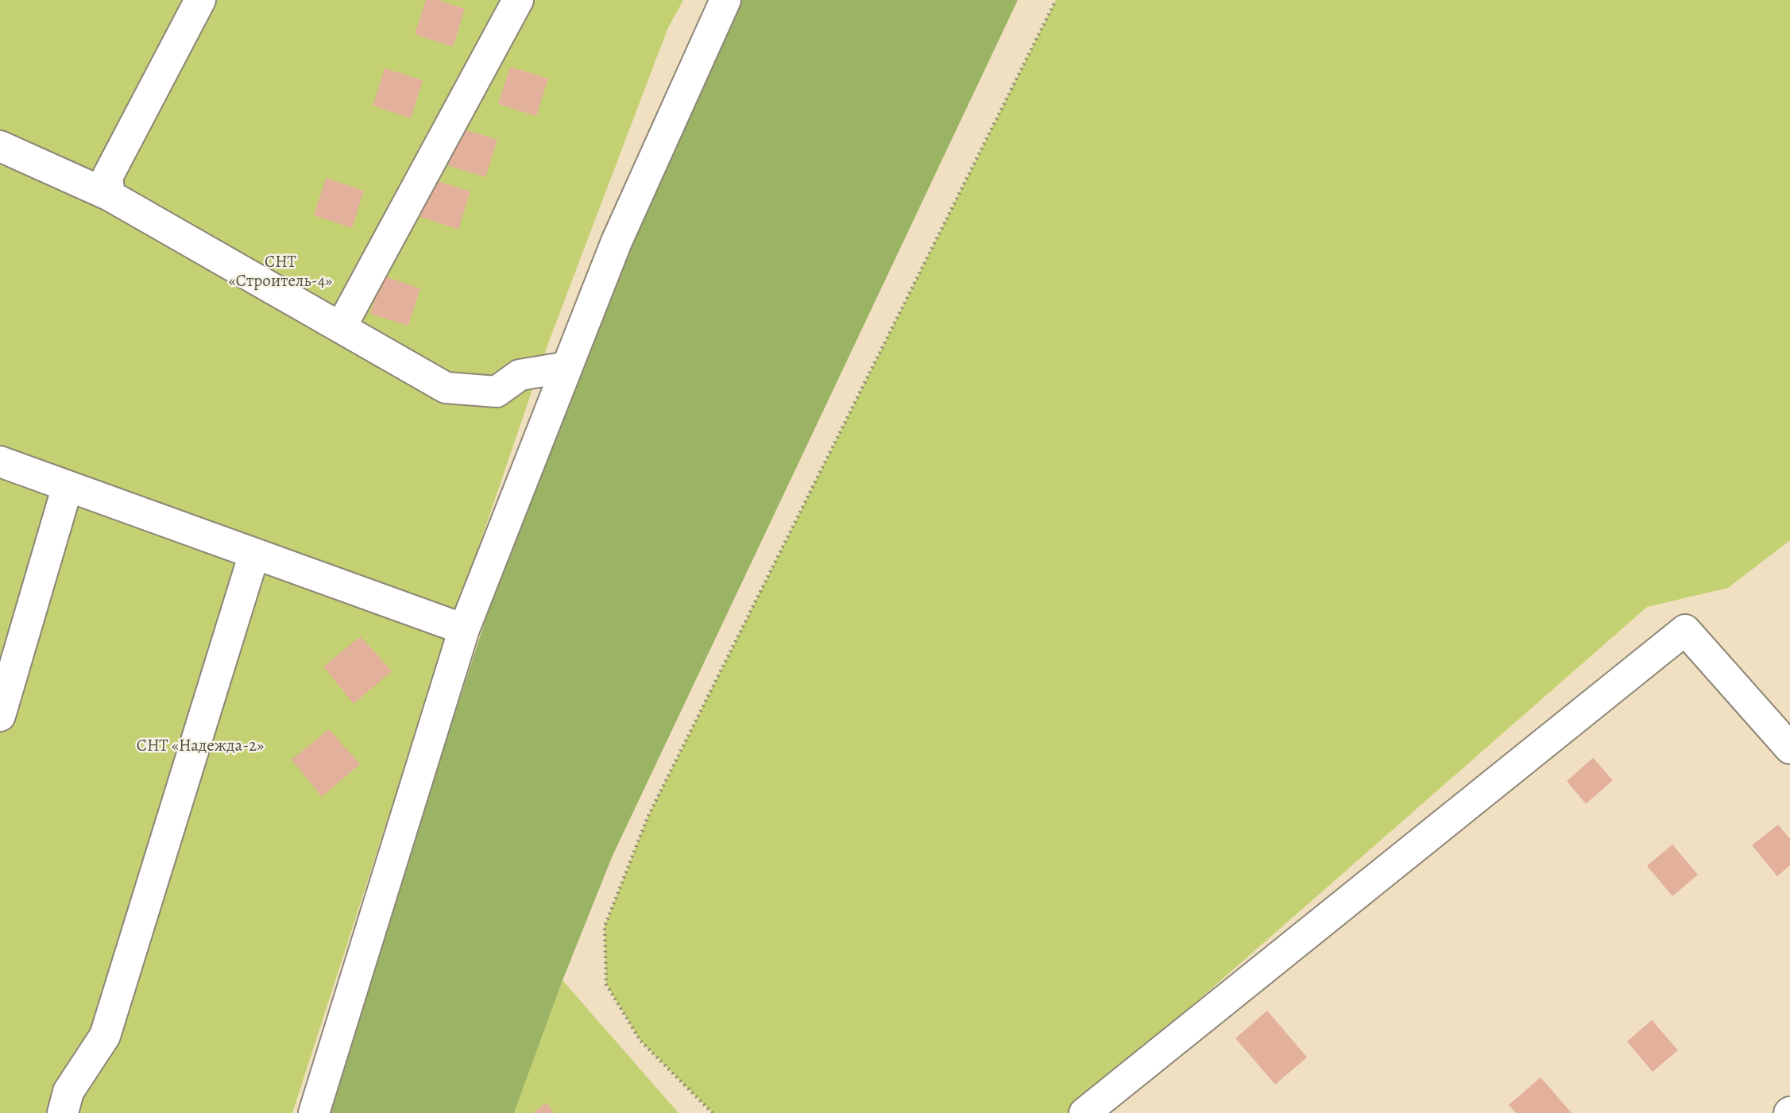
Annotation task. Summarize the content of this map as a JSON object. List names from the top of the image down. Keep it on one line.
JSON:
{"parks":["СНТ «Строитель-4»","СНТ «Надежда-2»"]}
